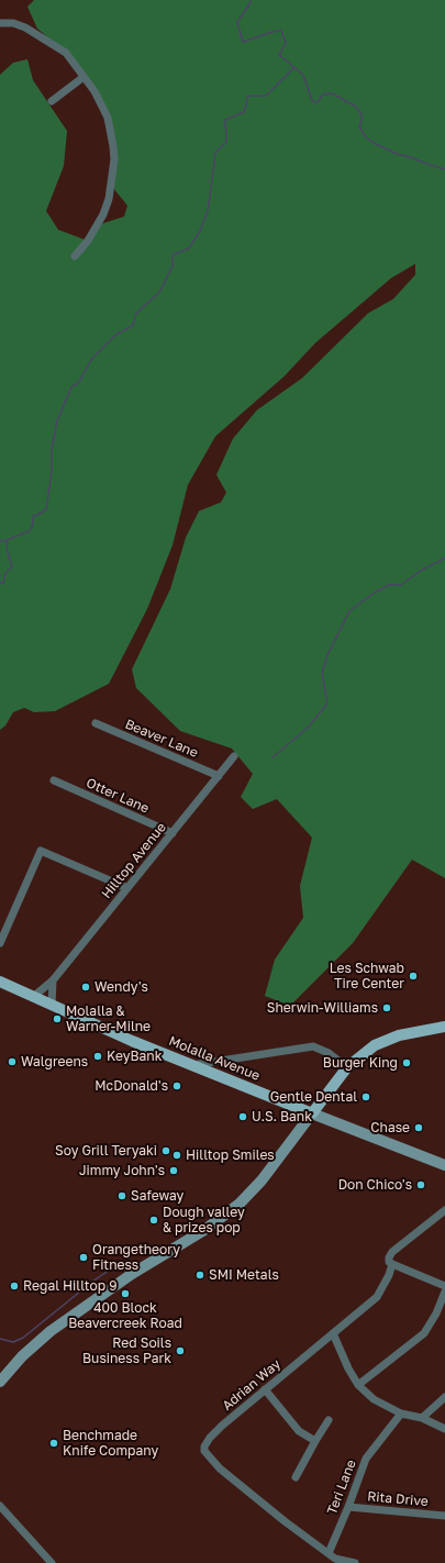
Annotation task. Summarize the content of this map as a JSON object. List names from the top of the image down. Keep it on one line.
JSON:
{"streets":{"main road":["Molalla Avenue"],"street":["Beaver Lane","Otter Lane","Hilltop Avenue","Adrian Way","Teri Lane","Rita Drive"]},"crossings":[["Beaver Lane","Hilltop Avenue"],["Otter Lane","Hilltop Avenue"],["Hilltop Avenue","Molalla Avenue"],["Adrian Way","Teri Lane"],["Teri Lane","Rita Drive"]],"places":["Les Schwab Tire Center","Wendy's","Sherwin-Williams","Molalla & Warner-Milne","KeyBank","Walgreens","Burger King","McDonald's","Gentle Dental","U.S. Bank","Chase","Soy Grill Teryaki","Hilltop Smiles","Jimmy John's","Don Chico's","Safeway","Dough valley & prizes pop","Orangetheory Fitness","SMI Metals","Regal Hilltop 9","400 Block Beavercreek Road","Red Soils Business Park","Benchmade Knife Company"]}
